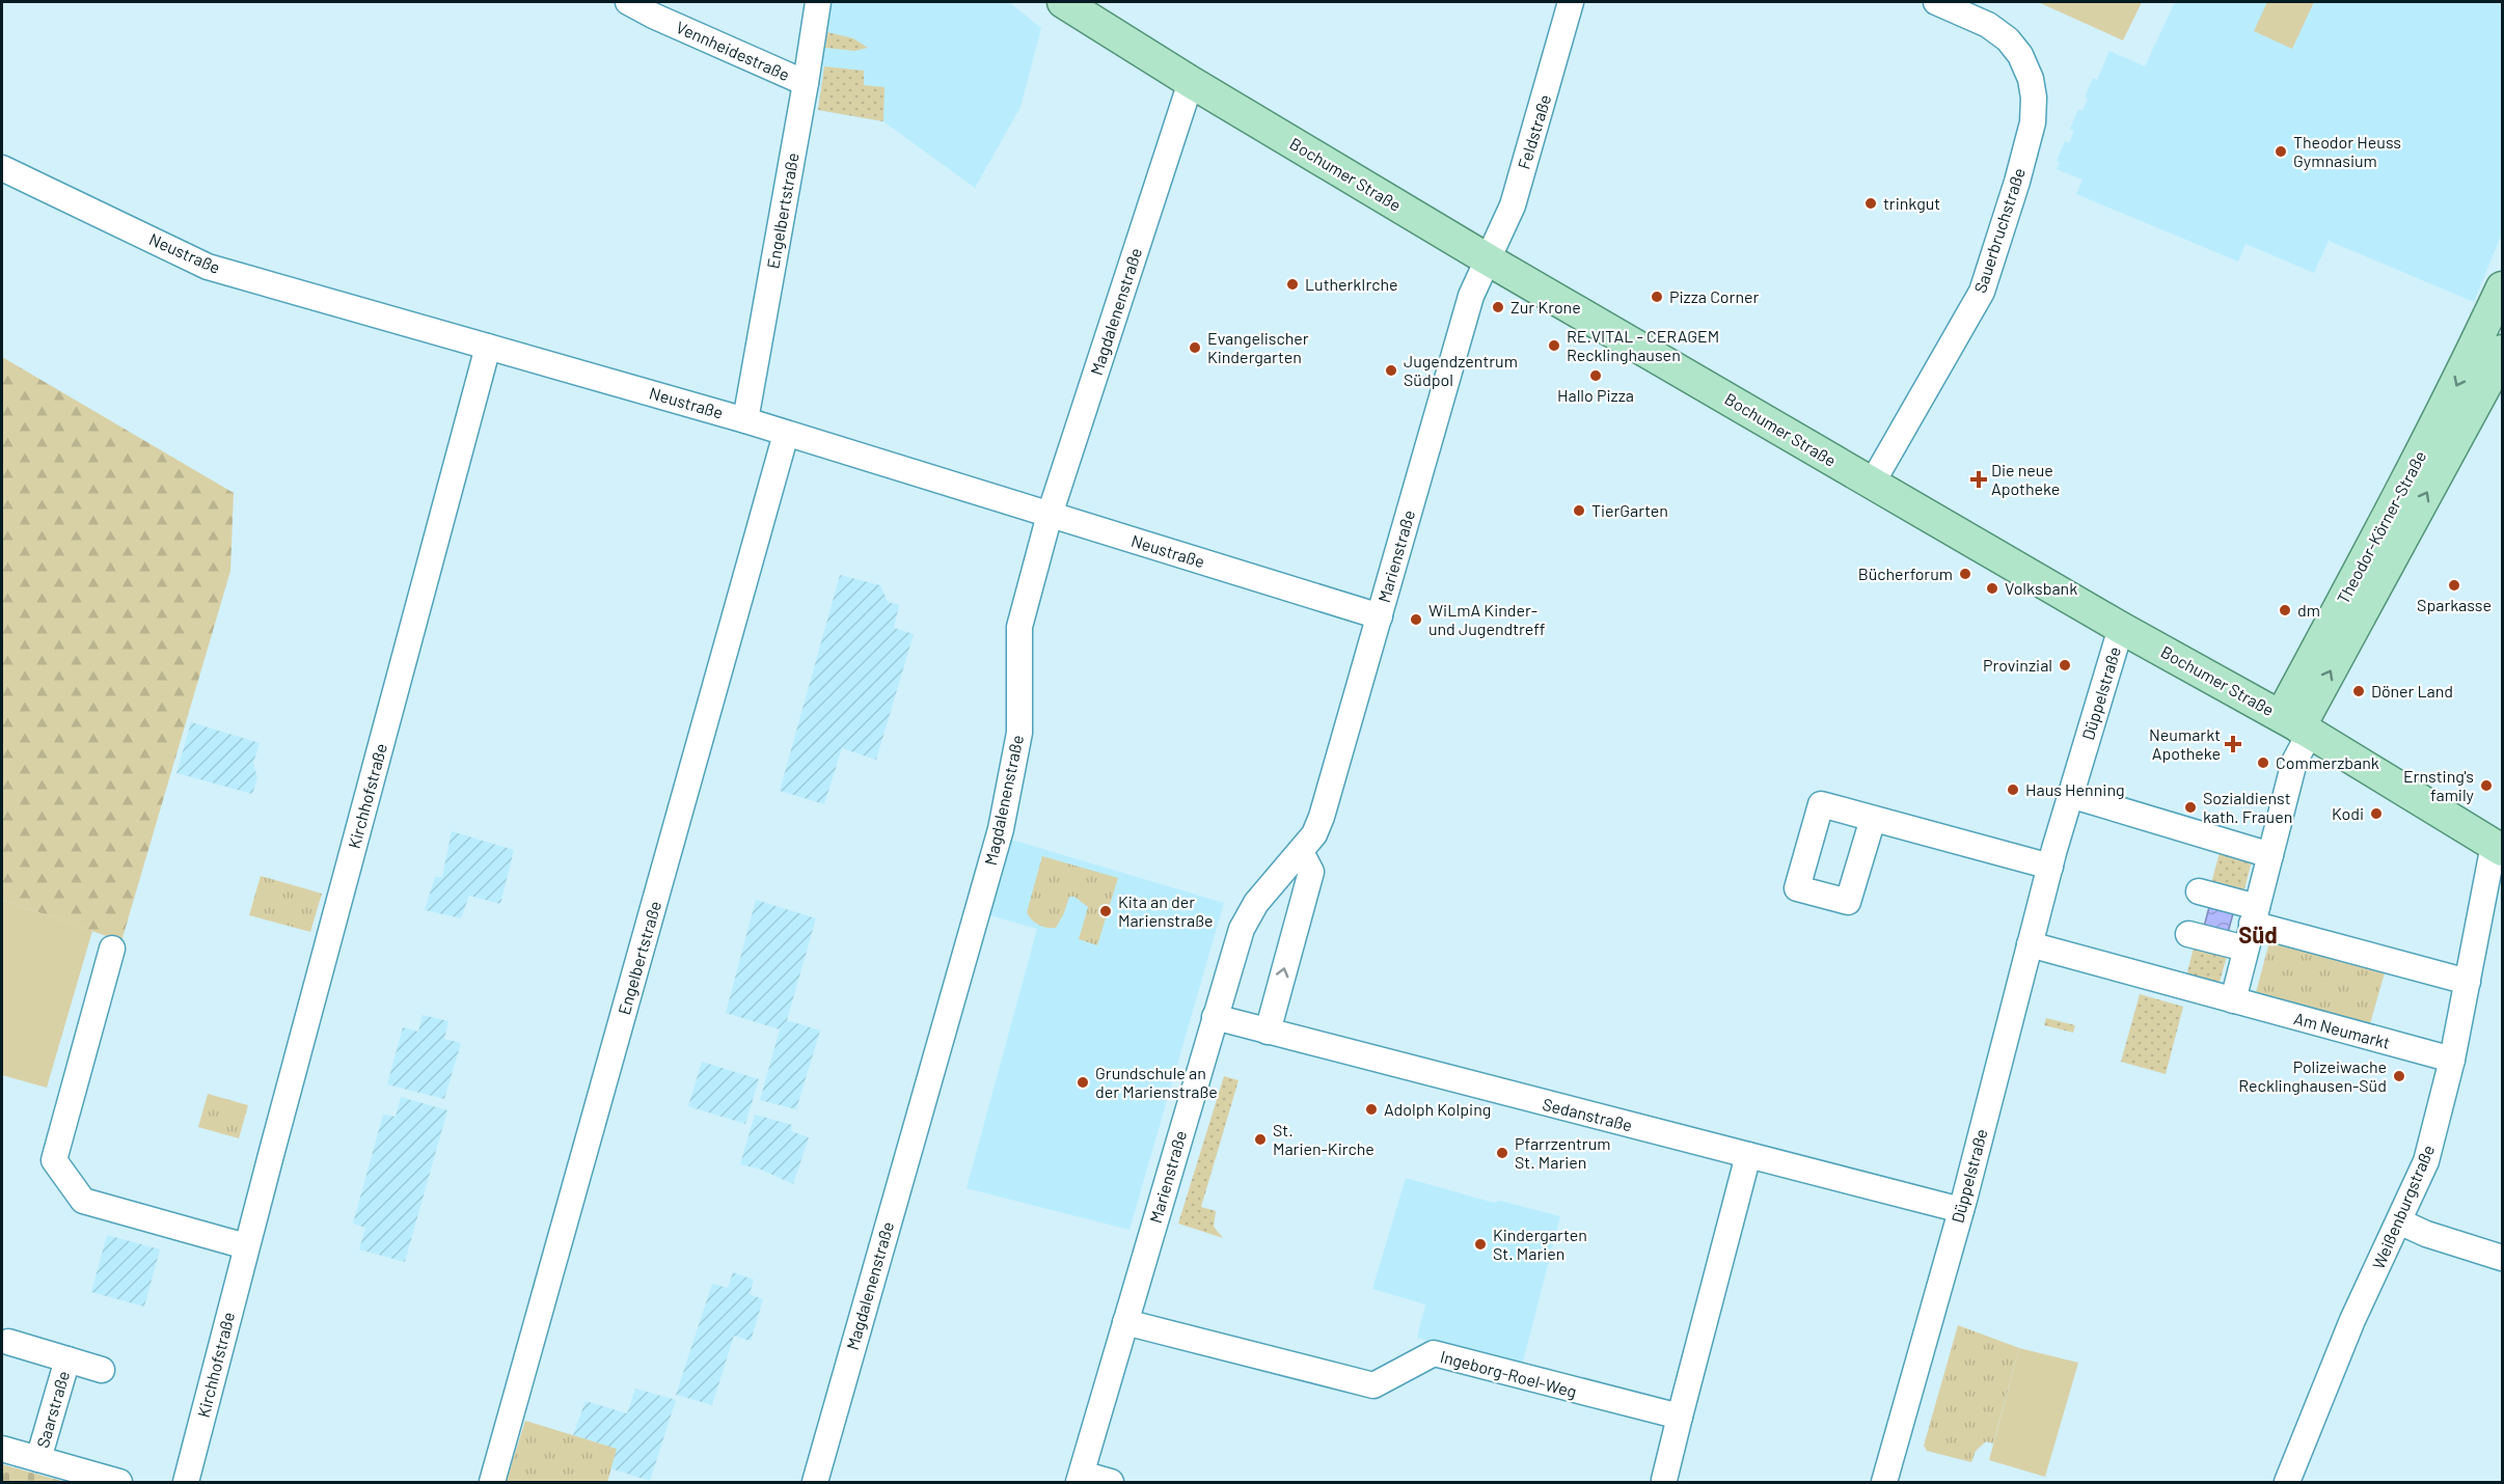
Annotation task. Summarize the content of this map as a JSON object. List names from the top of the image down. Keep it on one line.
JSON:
{"streets":{"main road":["Bochumer Straße","Theodor-Körner-Straße"],"street":["Vennheidestraße","Feldstraße","Engelbertstraße","Sauerbruchstraße","Neustraße","Magdalenenstraße","Marienstraße","Düppelstraße","Kirchhofstraße","Am Neumarkt","Sedanstraße","Weißenburgstraße","Ingeborg-Roel-Weg","Saarstraße"]},"crossings":[["Vennheidestraße","Engelbertstraße"],["Feldstraße","Bochumer Straße"],["Feldstraße","Marienstraße"],["Bochumer Straße","Sauerbruchstraße"],["Bochumer Straße","Magdalenenstraße"],["Bochumer Straße","Theodor-Körner-Straße"],["Bochumer Straße","Marienstraße"],["Bochumer Straße","Düppelstraße"],["Bochumer Straße","Weißenburgstraße"],["Engelbertstraße","Neustraße"],["Neustraße","Magdalenenstraße"],["Neustraße","Marienstraße"],["Neustraße","Kirchhofstraße"],["Marienstraße","Sedanstraße"],["Marienstraße","Ingeborg-Roel-Weg"],["Düppelstraße","Am Neumarkt"],["Düppelstraße","Sedanstraße"],["Am Neumarkt","Weißenburgstraße"]],"districts":["Süd"],"places":{"other":["Theodor Heuss Gymnasium","trinkgut","LutherkIrche","Pizza Corner","Zur Krone","RE.VITAL - CERAGEM Recklinghausen","Evangelischer Kindergarten","Jugendzentrum Südpol","Hallo Pizza","TierGarten","Bücherforum","Sparkasse","Volksbank","dm","WiLmA Kinder- und Jugendtreff","Provinzial","Döner Land","Commerzbank","Ernsting's family","Haus Henning","Sozialdienst kath. Frauen","Kodi","Kita an der Marienstraße","Polizeiwache Recklinghausen-Süd","Grundschule an der Marienstraße","Adolph Kolping","St. Marien-Kirche","Pfarrzentrum St. Marien","Kindergarten St. Marien"],"health":["Die neue Apotheke","Neumarkt Apotheke"]}}
